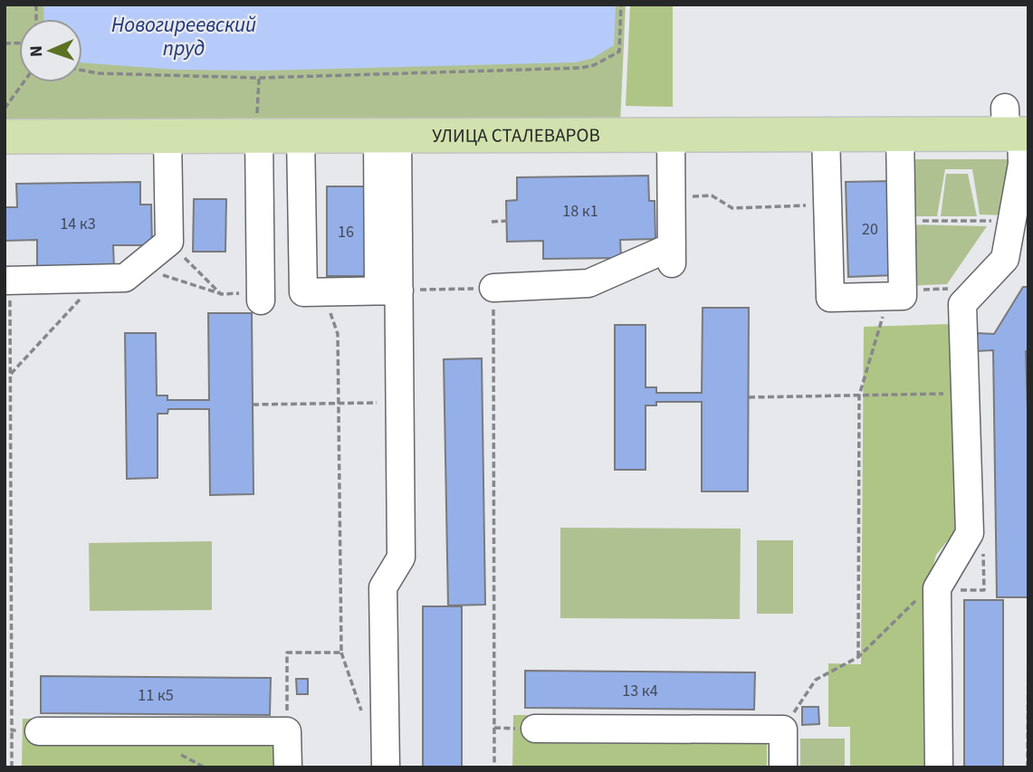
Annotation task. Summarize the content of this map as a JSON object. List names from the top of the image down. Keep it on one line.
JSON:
{"streets":{"main road":["УЛИЦА СТАЛЕВАРОВ"]},"water":["Новогиреевский пруд"],"house_numbers":["18 к1","14 к3","20","16","13 к4","11 к5"],"north":"left"}
